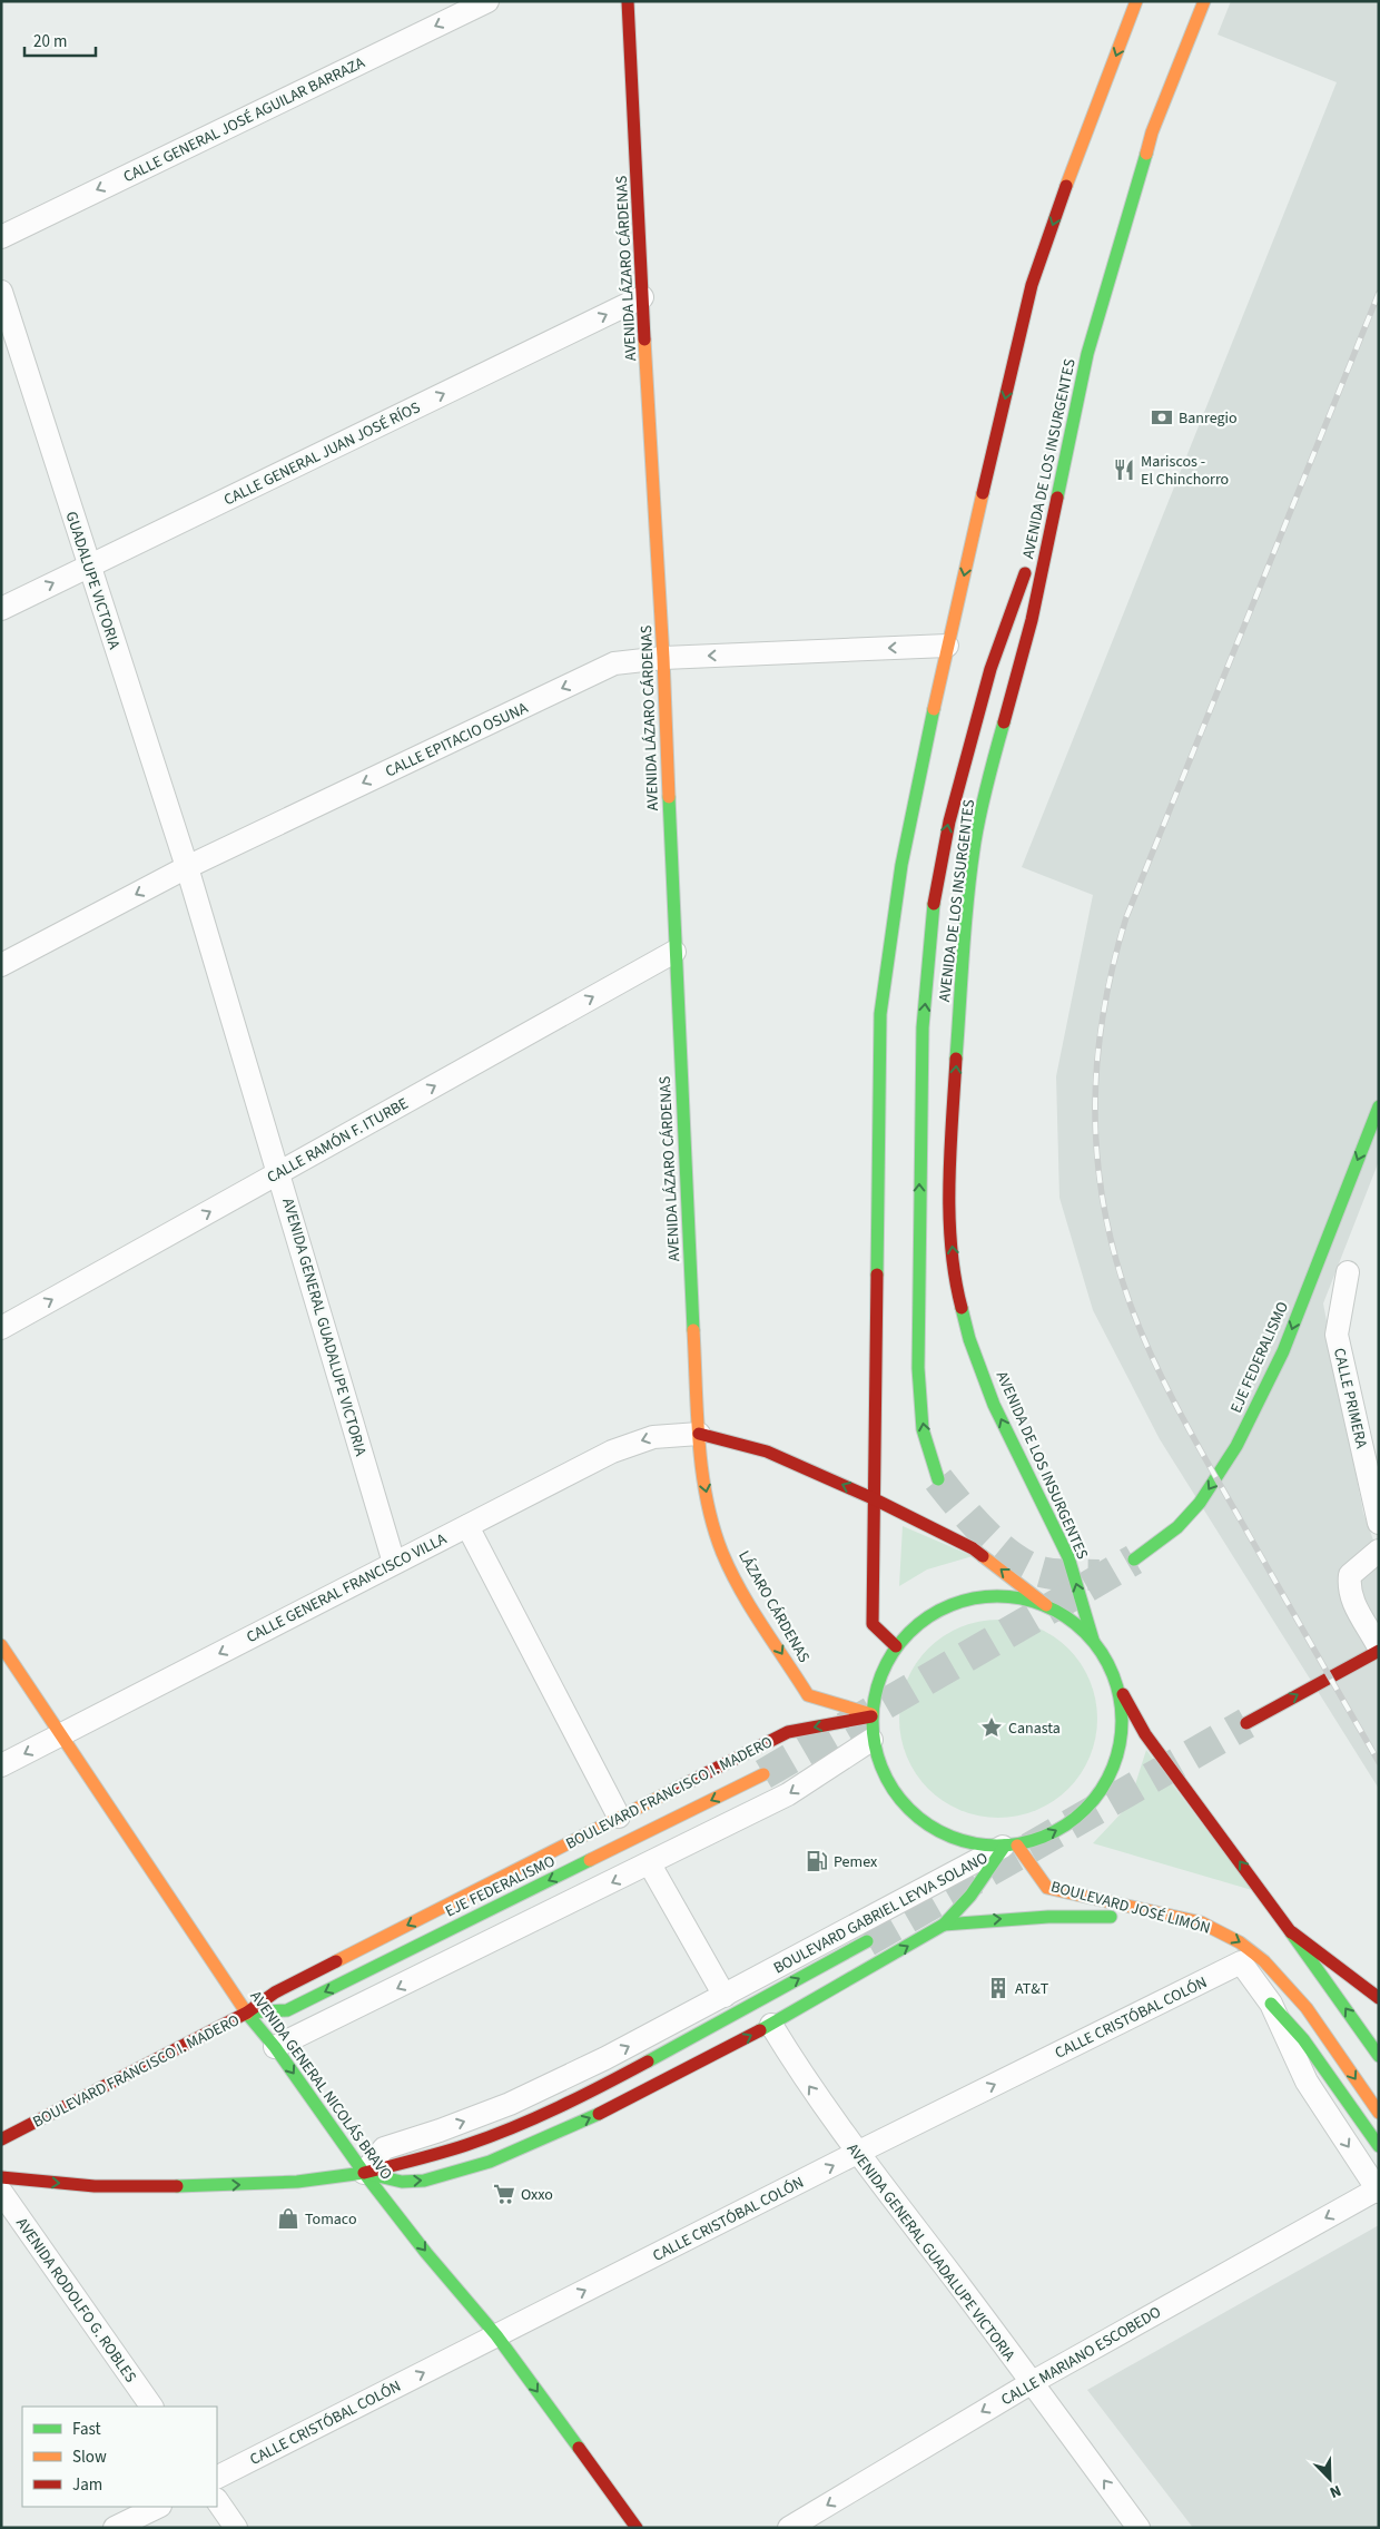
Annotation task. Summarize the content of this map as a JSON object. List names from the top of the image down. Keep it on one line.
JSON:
{"streets":{"main road":["AVENIDA LÁZARO CÁRDENAS","AVENIDA DE LOS INSURGENTES","EJE FEDERALISMO","LÁZARO CÁRDENAS","BOULEVARD FRANCISCO I. MADERO","BOULEVARD JOSÉ LIMÓN","BOULEVARD GABRIEL LEYVA SOLANO","AVENIDA GENERAL NICOLÁS BRAVO"],"street":["CALLE GENERAL JOSÉ AGUILAR BARRAZA","CALLE GENERAL JUAN JOSÉ RÍOS","GUADALUPE VICTORIA","CALLE EPITACIO OSUNA","CALLE RAMÓN F. ITURBE","AVENIDA GENERAL GUADALUPE VICTORIA","CALLE PRIMERA","CALLE GENERAL FRANCISCO VILLA","CALLE CRISTÓBAL COLÓN","AVENIDA RODOLFO G. ROBLES","CALLE MARIANO ESCOBEDO"]},"crossings":[["AVENIDA LÁZARO CÁRDENAS","CALLE GENERAL JUAN JOSÉ RÍOS"],["AVENIDA LÁZARO CÁRDENAS","CALLE EPITACIO OSUNA"],["AVENIDA LÁZARO CÁRDENAS","CALLE RAMÓN F. ITURBE"],["AVENIDA LÁZARO CÁRDENAS","CALLE GENERAL FRANCISCO VILLA"],["AVENIDA LÁZARO CÁRDENAS","LÁZARO CÁRDENAS"],["CALLE GENERAL JUAN JOSÉ RÍOS","GUADALUPE VICTORIA"],["GUADALUPE VICTORIA","CALLE EPITACIO OSUNA"],["GUADALUPE VICTORIA","AVENIDA GENERAL GUADALUPE VICTORIA"],["CALLE EPITACIO OSUNA","AVENIDA GENERAL GUADALUPE VICTORIA"],["CALLE RAMÓN F. ITURBE","AVENIDA GENERAL GUADALUPE VICTORIA"],["AVENIDA GENERAL GUADALUPE VICTORIA","CALLE GENERAL FRANCISCO VILLA"],["AVENIDA GENERAL GUADALUPE VICTORIA","BOULEVARD GABRIEL LEYVA SOLANO"],["AVENIDA GENERAL GUADALUPE VICTORIA","CALLE CRISTÓBAL COLÓN"],["AVENIDA GENERAL GUADALUPE VICTORIA","CALLE MARIANO ESCOBEDO"],["EJE FEDERALISMO","BOULEVARD FRANCISCO I. MADERO"],["EJE FEDERALISMO","AVENIDA GENERAL NICOLÁS BRAVO"],["CALLE GENERAL FRANCISCO VILLA","LÁZARO CÁRDENAS"],["CALLE GENERAL FRANCISCO VILLA","AVENIDA GENERAL NICOLÁS BRAVO"],["LÁZARO CÁRDENAS","BOULEVARD FRANCISCO I. MADERO"],["BOULEVARD FRANCISCO I. MADERO","AVENIDA GENERAL NICOLÁS BRAVO"],["BOULEVARD JOSÉ LIMÓN","BOULEVARD GABRIEL LEYVA SOLANO"],["BOULEVARD GABRIEL LEYVA SOLANO","AVENIDA GENERAL NICOLÁS BRAVO"],["CALLE CRISTÓBAL COLÓN","AVENIDA GENERAL NICOLÁS BRAVO"]],"one_way":["CALLE GENERAL JOSÉ AGUILAR BARRAZA","CALLE GENERAL JUAN JOSÉ RÍOS","CALLE EPITACIO OSUNA","CALLE RAMÓN F. ITURBE","EJE FEDERALISMO","CALLE GENERAL FRANCISCO VILLA","LÁZARO CÁRDENAS","BOULEVARD FRANCISCO I. MADERO","CALLE CRISTÓBAL COLÓN","AVENIDA GENERAL NICOLÁS BRAVO","CALLE MARIANO ESCOBEDO"],"places":{"bank":["Banregio"],"restaurant":["Mariscos - El Chinchorro"],"place":["Canasta"],"fuel station":["Pemex"],"building":["AT&T"],"supermarket":["Oxxo"],"shop":["Tomaco"]},"legend":["Fast","Slow","Jam"],"scale_bar":"20 m","north":"bottom right"}
